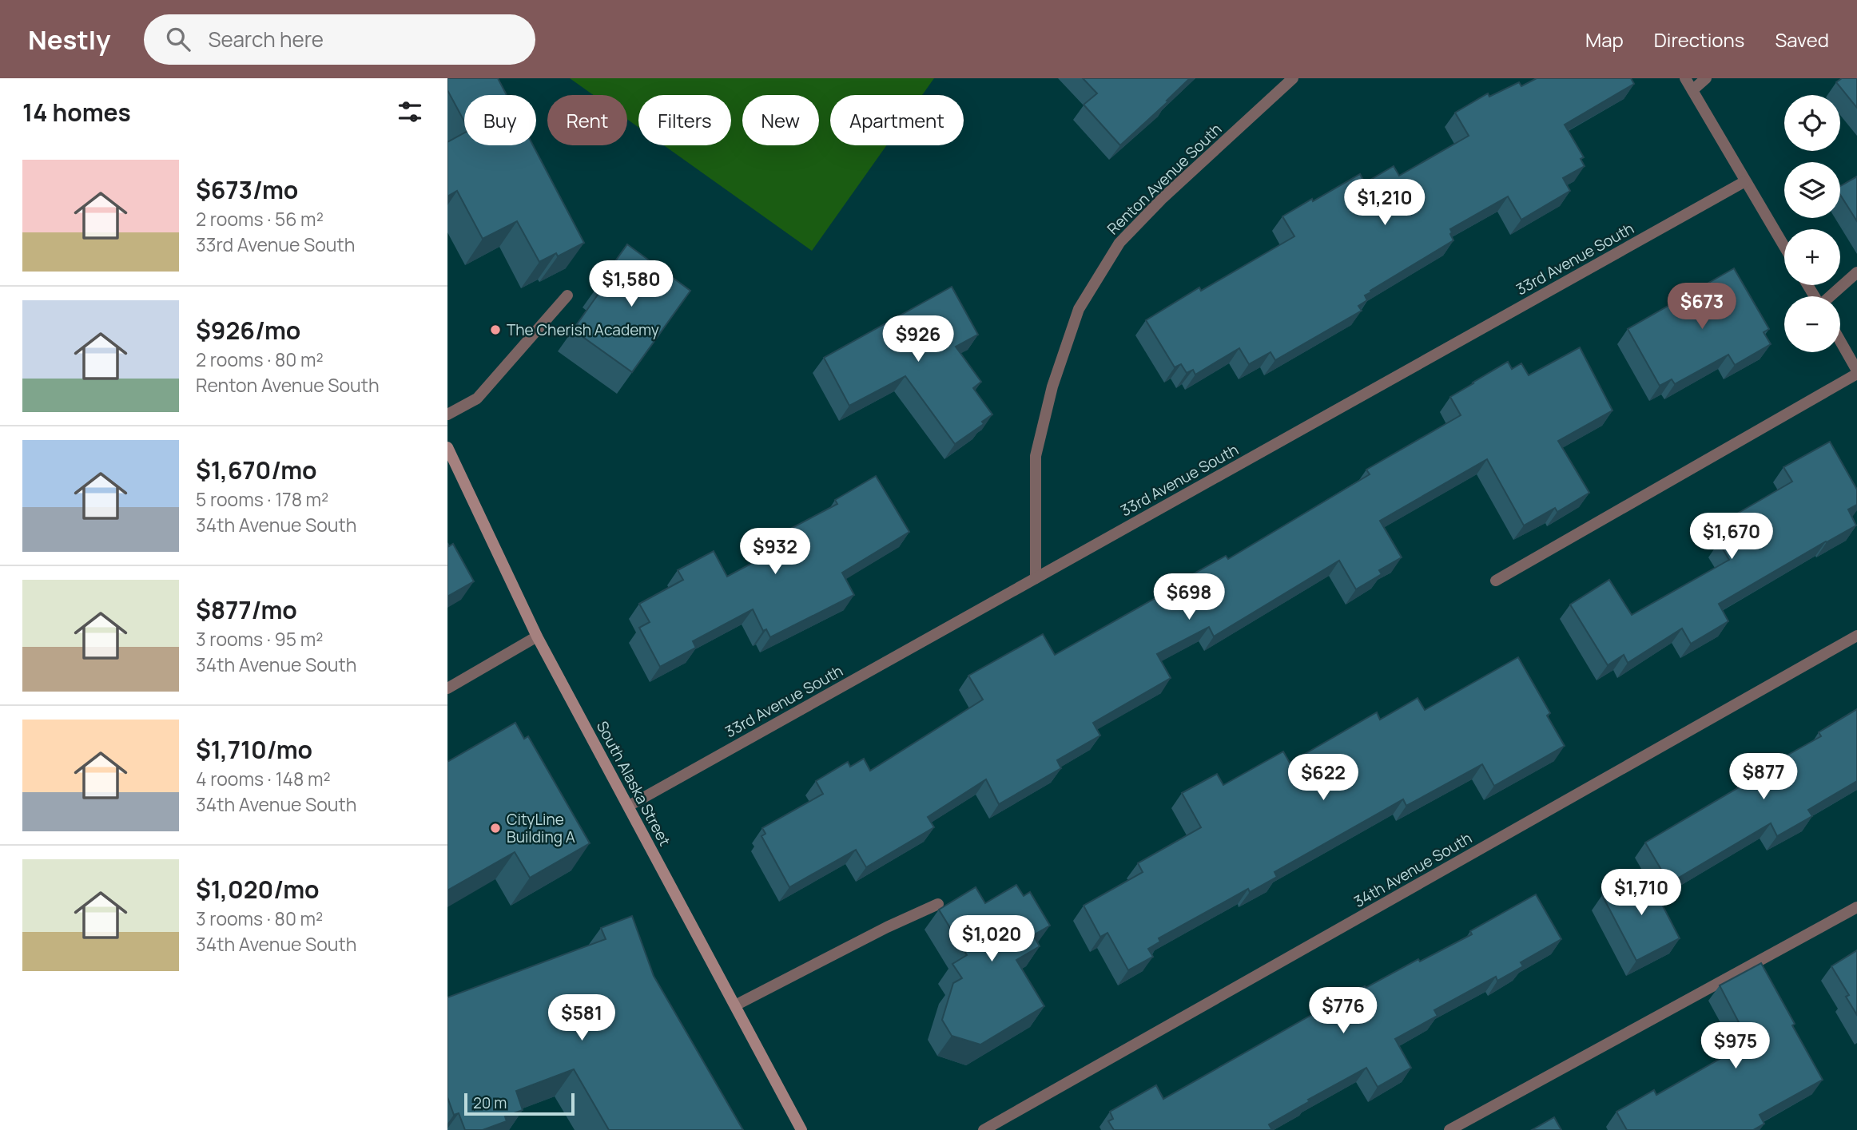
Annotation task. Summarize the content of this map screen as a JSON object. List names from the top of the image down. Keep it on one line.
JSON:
{"streets":{"main road":["South Alaska Street"],"street":["Renton Avenue South","33rd Avenue South","34th Avenue South"]},"crossings":[["Renton Avenue South","33rd Avenue South"],["33rd Avenue South","South Alaska Street"]],"places":["The Cherish Academy","CityLine Building A"],"scale_bar":"20 m","page":{"header":"Nestly","search":"Search here","nav":["Map","Directions","Saved"],"heading":"14 homes","map_buttons":["+","−"],"chip":["Buy","Rent","Filters","New","Apartment"],"list":[{"name":"$673/mo","note":"2 rooms · 56 m² · 33rd Avenue South"},{"name":"$926/mo","note":"2 rooms · 80 m² · Renton Avenue South"},{"name":"$1,670/mo","note":"5 rooms · 178 m² · 34th Avenue South"},{"name":"$877/mo","note":"3 rooms · 95 m² · 34th Avenue South"},{"name":"$1,710/mo","note":"4 rooms · 148 m² · 34th Avenue South"},{"name":"$1,020/mo","note":"3 rooms · 80 m² · 34th Avenue South"}],"price":["$1,210","$1,580","$673","$926","$1,670","$932","$698","$877","$622","$1,710","$1,020","$776","$581","$975"],"scale":"20 m"}}
